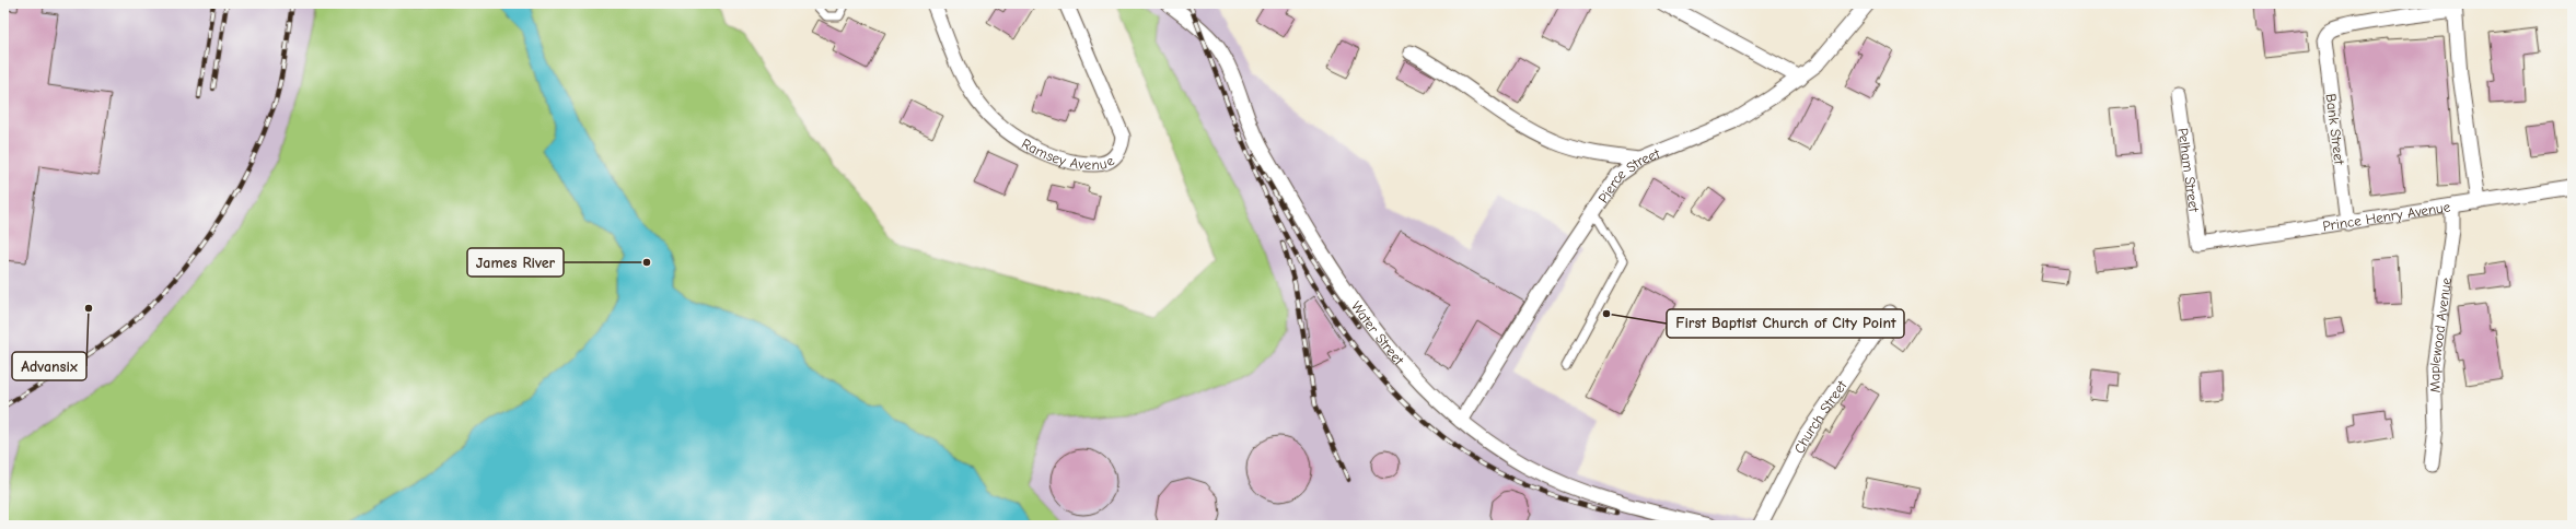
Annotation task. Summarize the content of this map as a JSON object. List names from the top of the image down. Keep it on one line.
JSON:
{"streets":{"street":["Bank Street","Ramsey Avenue","Pelham Street","Pierce Street","Prince Henry Avenue","Water Street","Maplewood Avenue","Church Street"]},"crossings":[["Bank Street","Prince Henry Avenue"],["Pelham Street","Prince Henry Avenue"],["Pierce Street","Water Street"],["Prince Henry Avenue","Maplewood Avenue"]],"places":["James River","Advansix","First Baptist Church of City Point"]}
